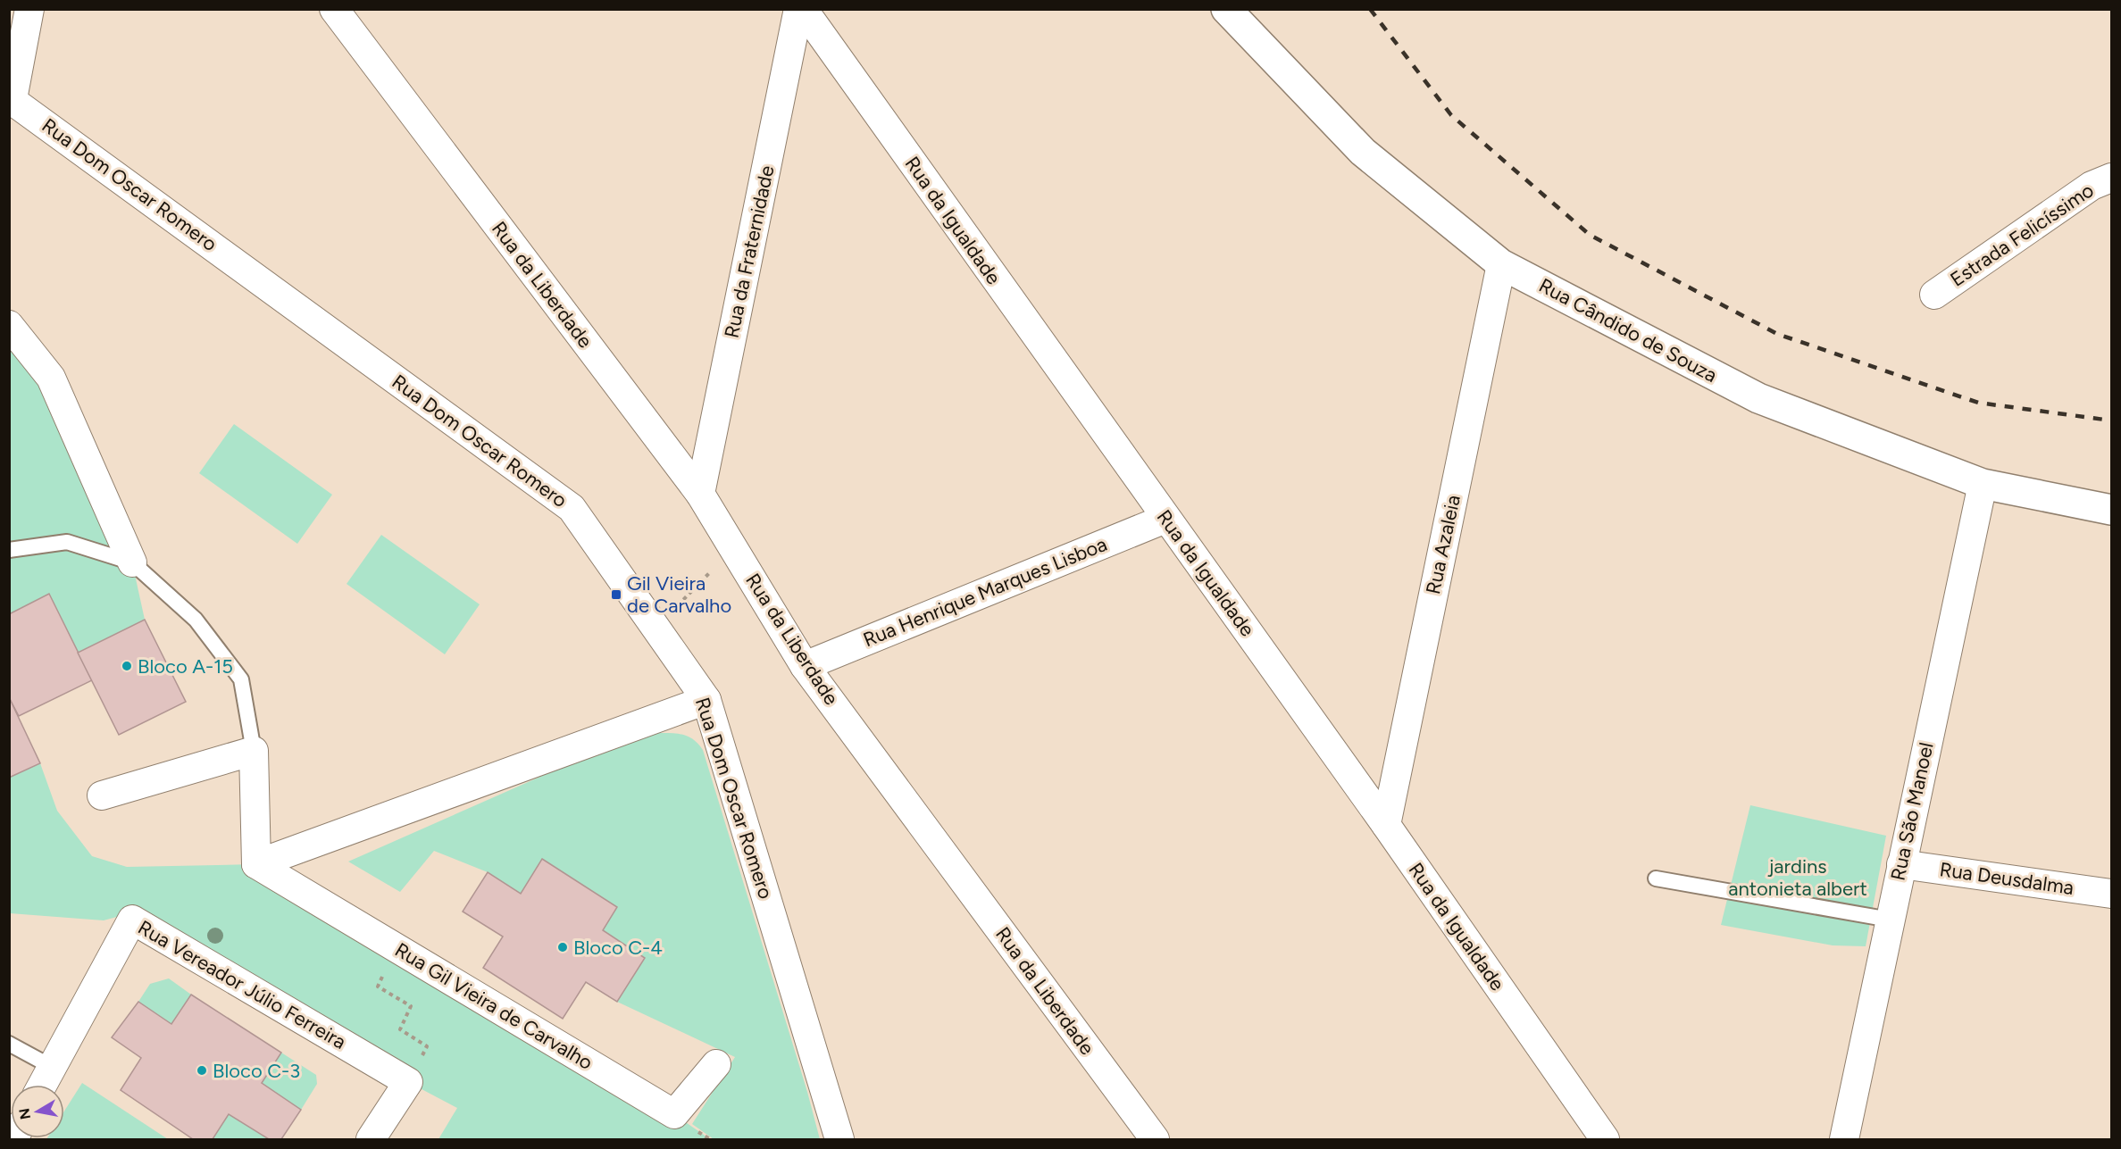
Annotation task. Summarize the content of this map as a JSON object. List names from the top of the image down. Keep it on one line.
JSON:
{"streets":{"street":["Rua Dom Oscar Romero","Rua da Igualdade","Estrada Felicíssimo","Rua da Fraternidade","Rua da Liberdade","Rua Cândido de Souza","Rua Azaleia","Rua Henrique Marques Lisboa","Rua São Manoel","Rua Deusdalma","Rua Vereador Júlio Ferreira","Rua Gil Vieira de Carvalho"]},"crossings":[["Rua da Igualdade","Rua Azaleia"],["Rua da Igualdade","Rua Henrique Marques Lisboa"],["Rua da Fraternidade","Rua da Liberdade"],["Rua da Liberdade","Rua Henrique Marques Lisboa"],["Rua Cândido de Souza","Rua Azaleia"],["Rua Cândido de Souza","Rua São Manoel"],["Rua São Manoel","Rua Deusdalma"]],"parks":["jardins antonieta albert"],"places":{"transit":["Gil Vieira de Carvalho"],"other":["Bloco A-15","Bloco C-4","Bloco C-3"]},"north":"left"}
